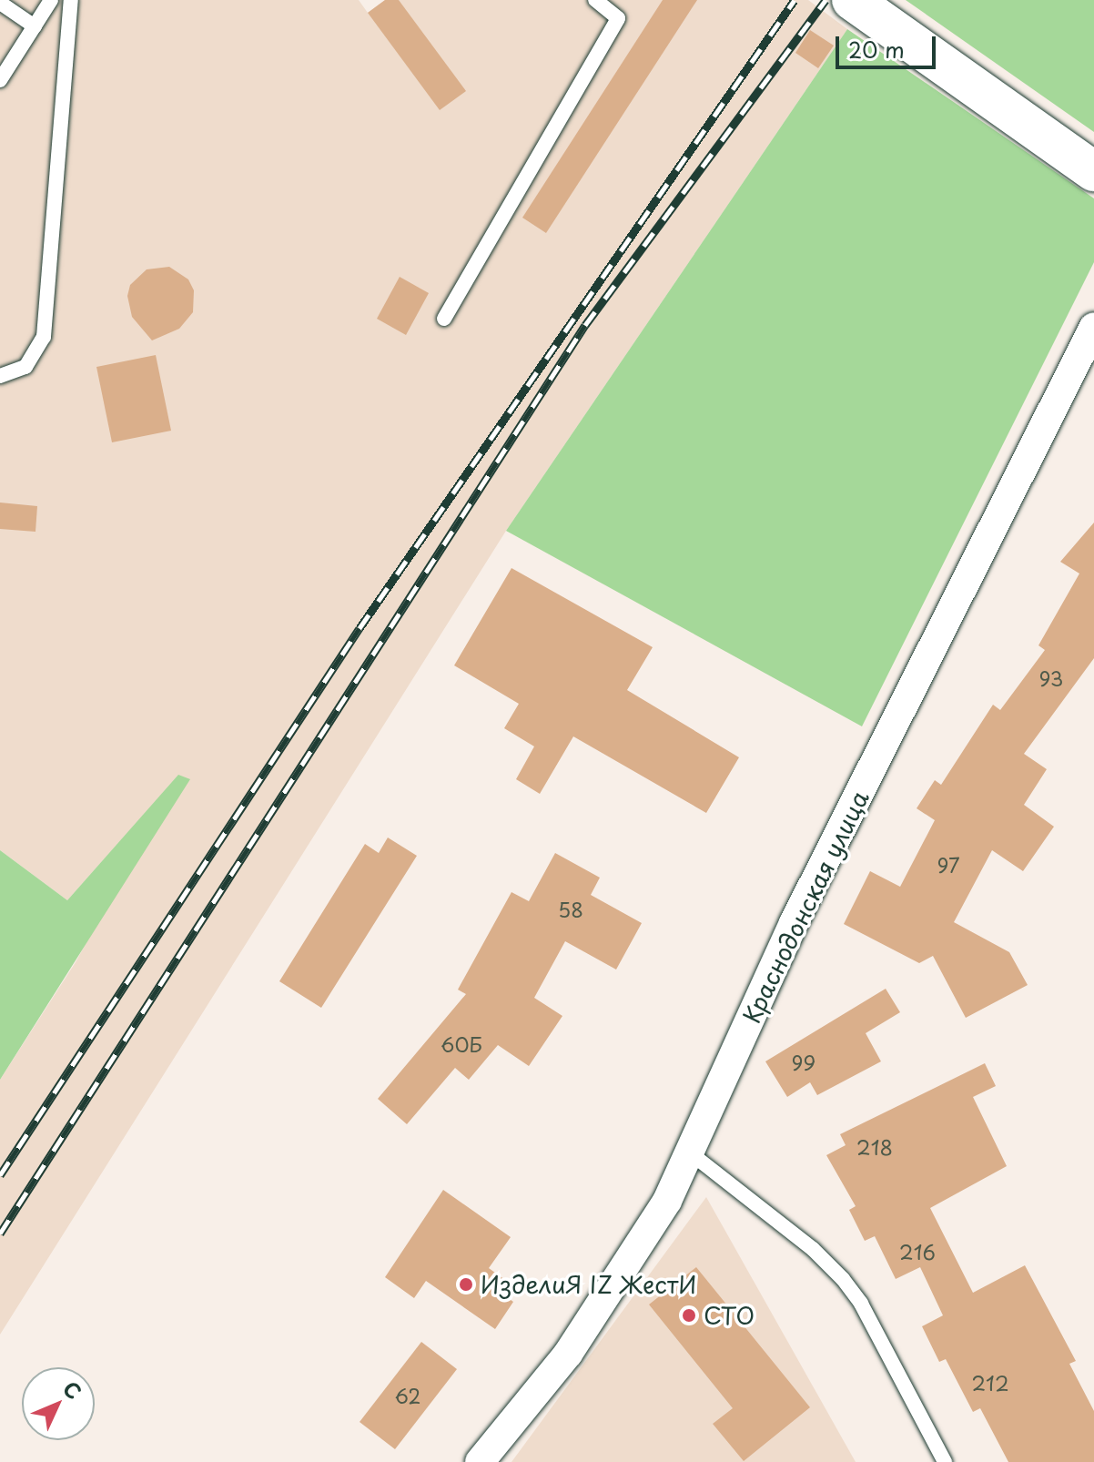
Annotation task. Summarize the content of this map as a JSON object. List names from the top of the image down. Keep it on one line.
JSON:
{"streets":{"street":["Краснодонская улица"]},"places":["ИзделиЯ IZ ЖестИ","СТО"],"house_numbers":["93","97","58","60Б","99","218","216","212","62"],"scale_bar":"20 m","north":"top right"}
